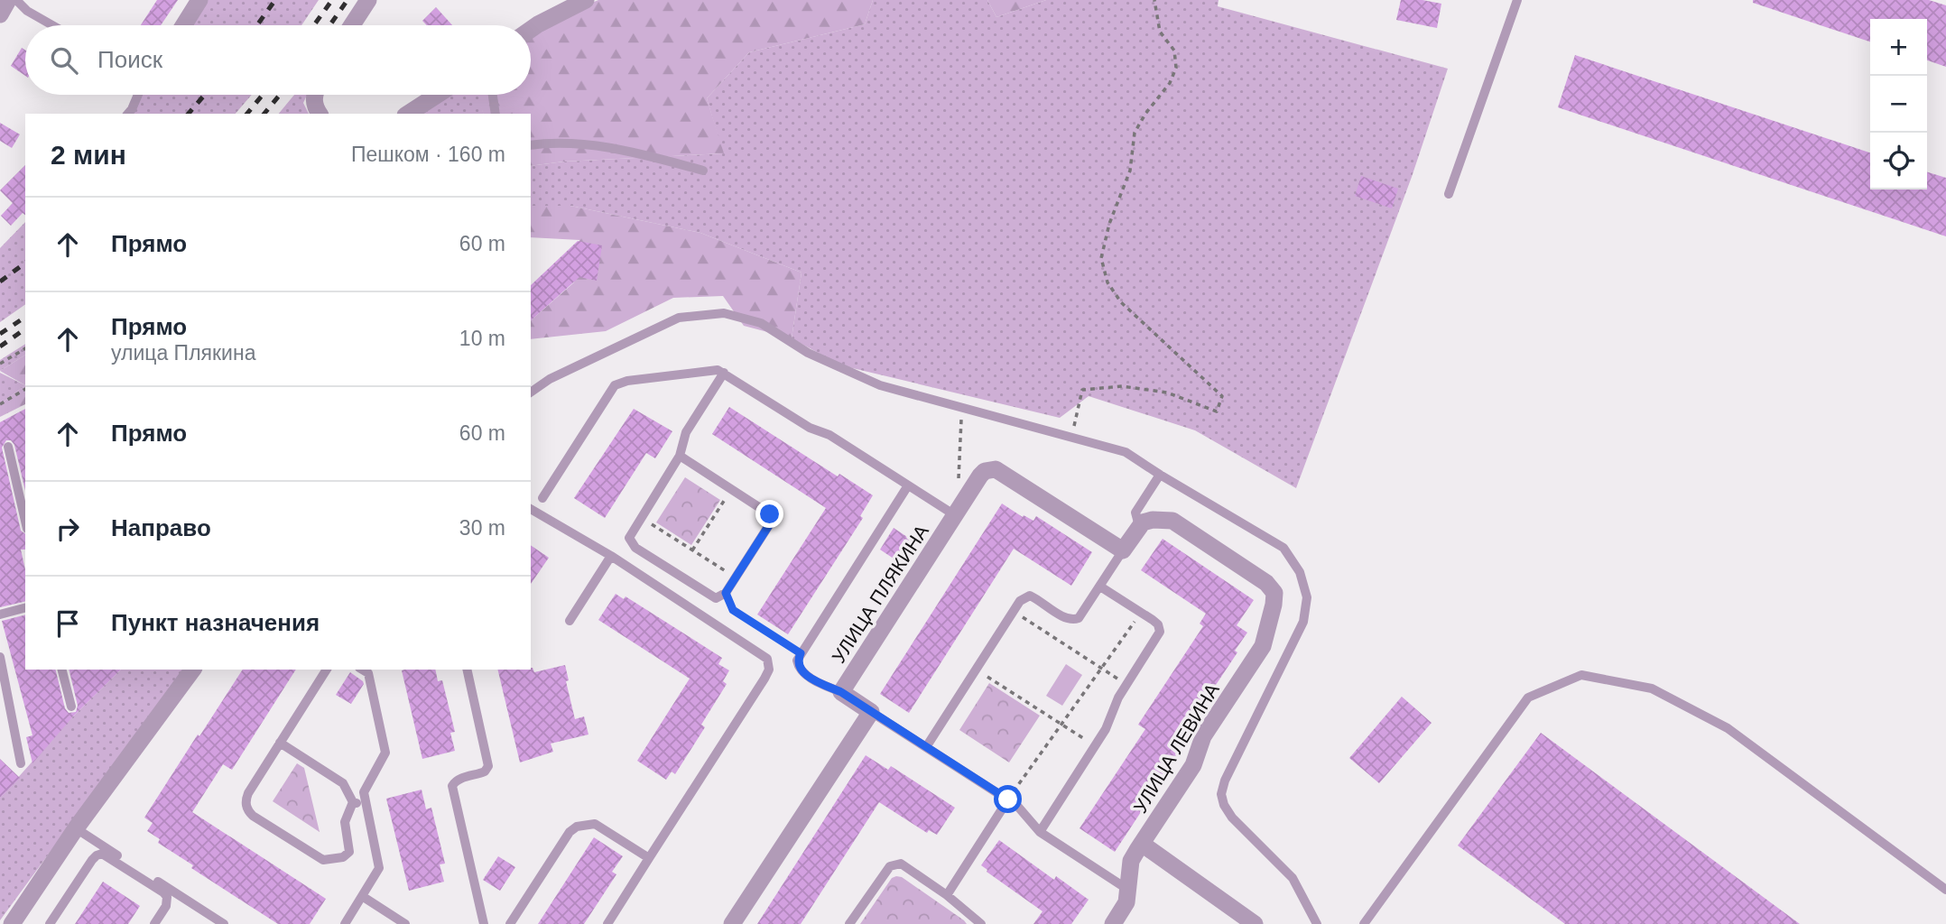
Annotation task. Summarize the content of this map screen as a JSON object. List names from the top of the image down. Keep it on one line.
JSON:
{"streets":{"street":["УЛИЦА ПЛЯКИНА","УЛИЦА ЛЕВИНА"]},"page":{"map_buttons":["+","−"],"search":"Поиск","heading":["2 мин","Пешком · 160 m"],"list":[["Прямо","60 m"],["Прямо","улица Плякина","10 m"],["Прямо","60 m"],["Направо","30 m"],"Пункт назначения"]}}
